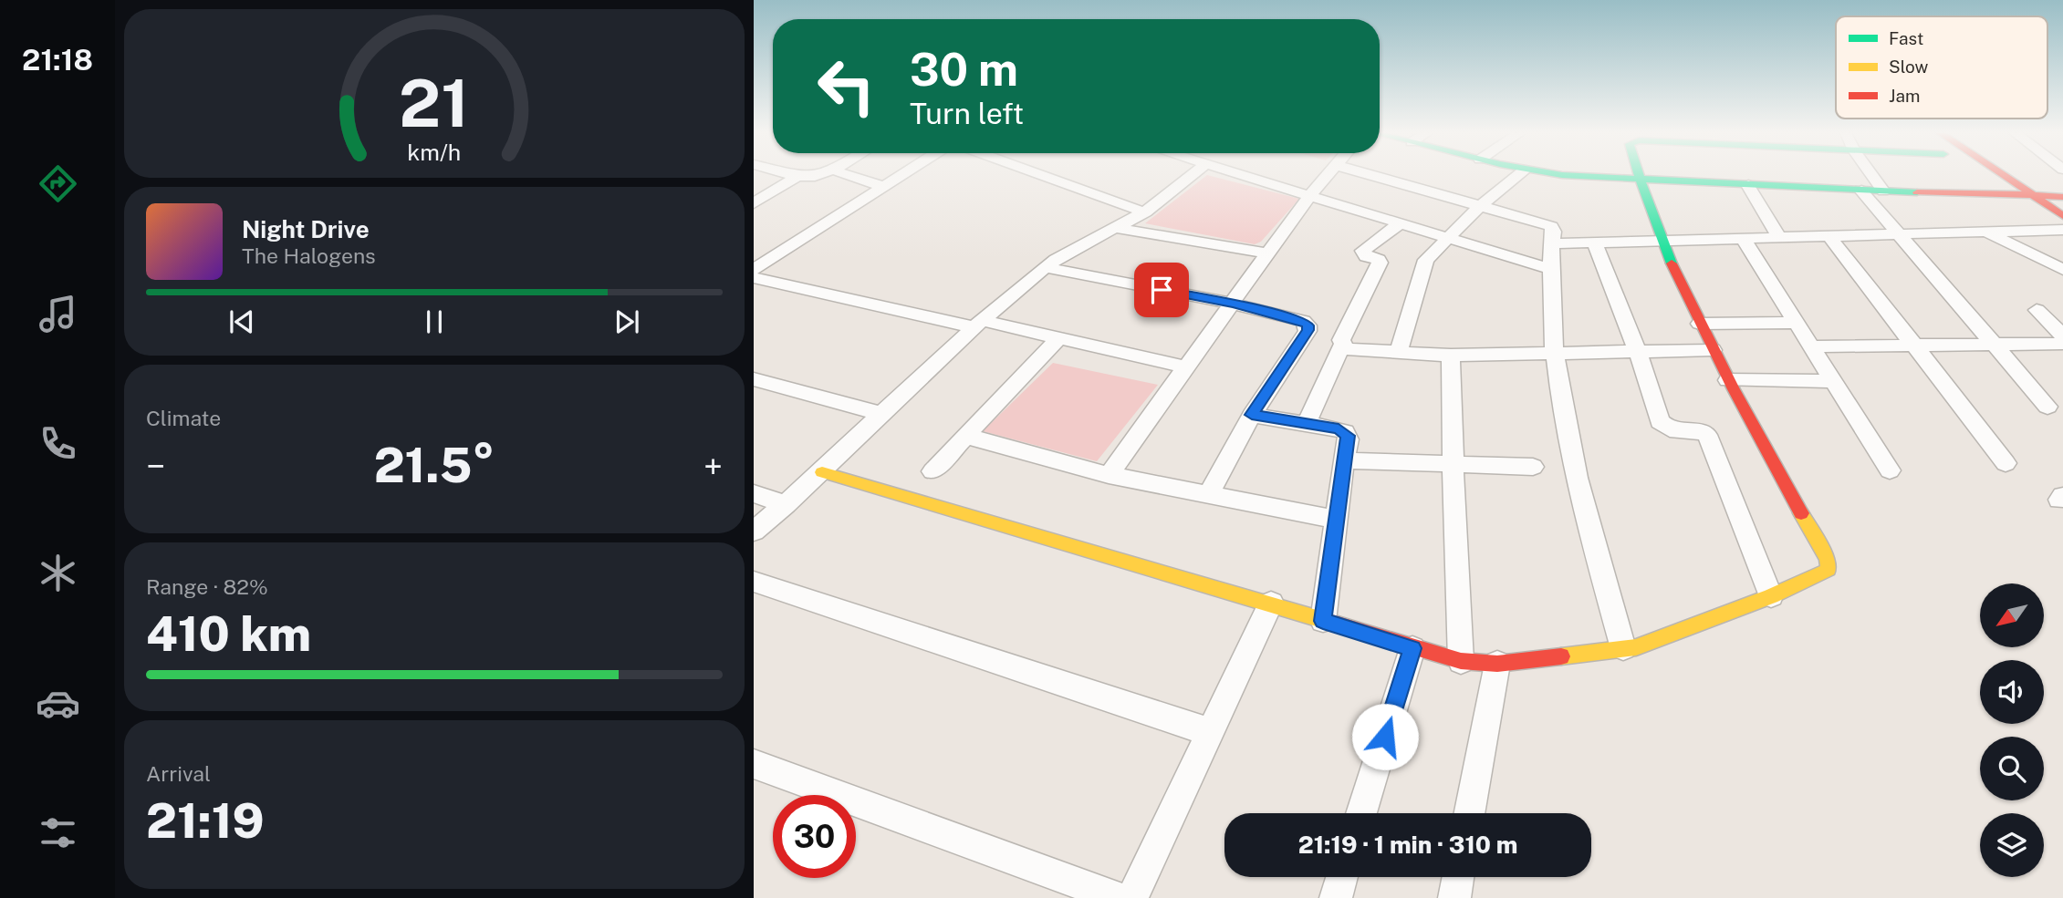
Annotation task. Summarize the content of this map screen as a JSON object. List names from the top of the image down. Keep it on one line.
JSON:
{"legend":["Fast","Slow","Jam"],"north":"bottom left","page":{"tabs":"21:18","turn":["30 m","Turn left"],"song":["Night Drive","The Halogens"],"tile":["Climate",["Range · 82%","410 km"],["Arrival","21:19"]],"heat":["−","21.5°","+"],"limit":"30","trip":"21:19 · 1 min · 310 m","gauge":["21","km/h"]}}
